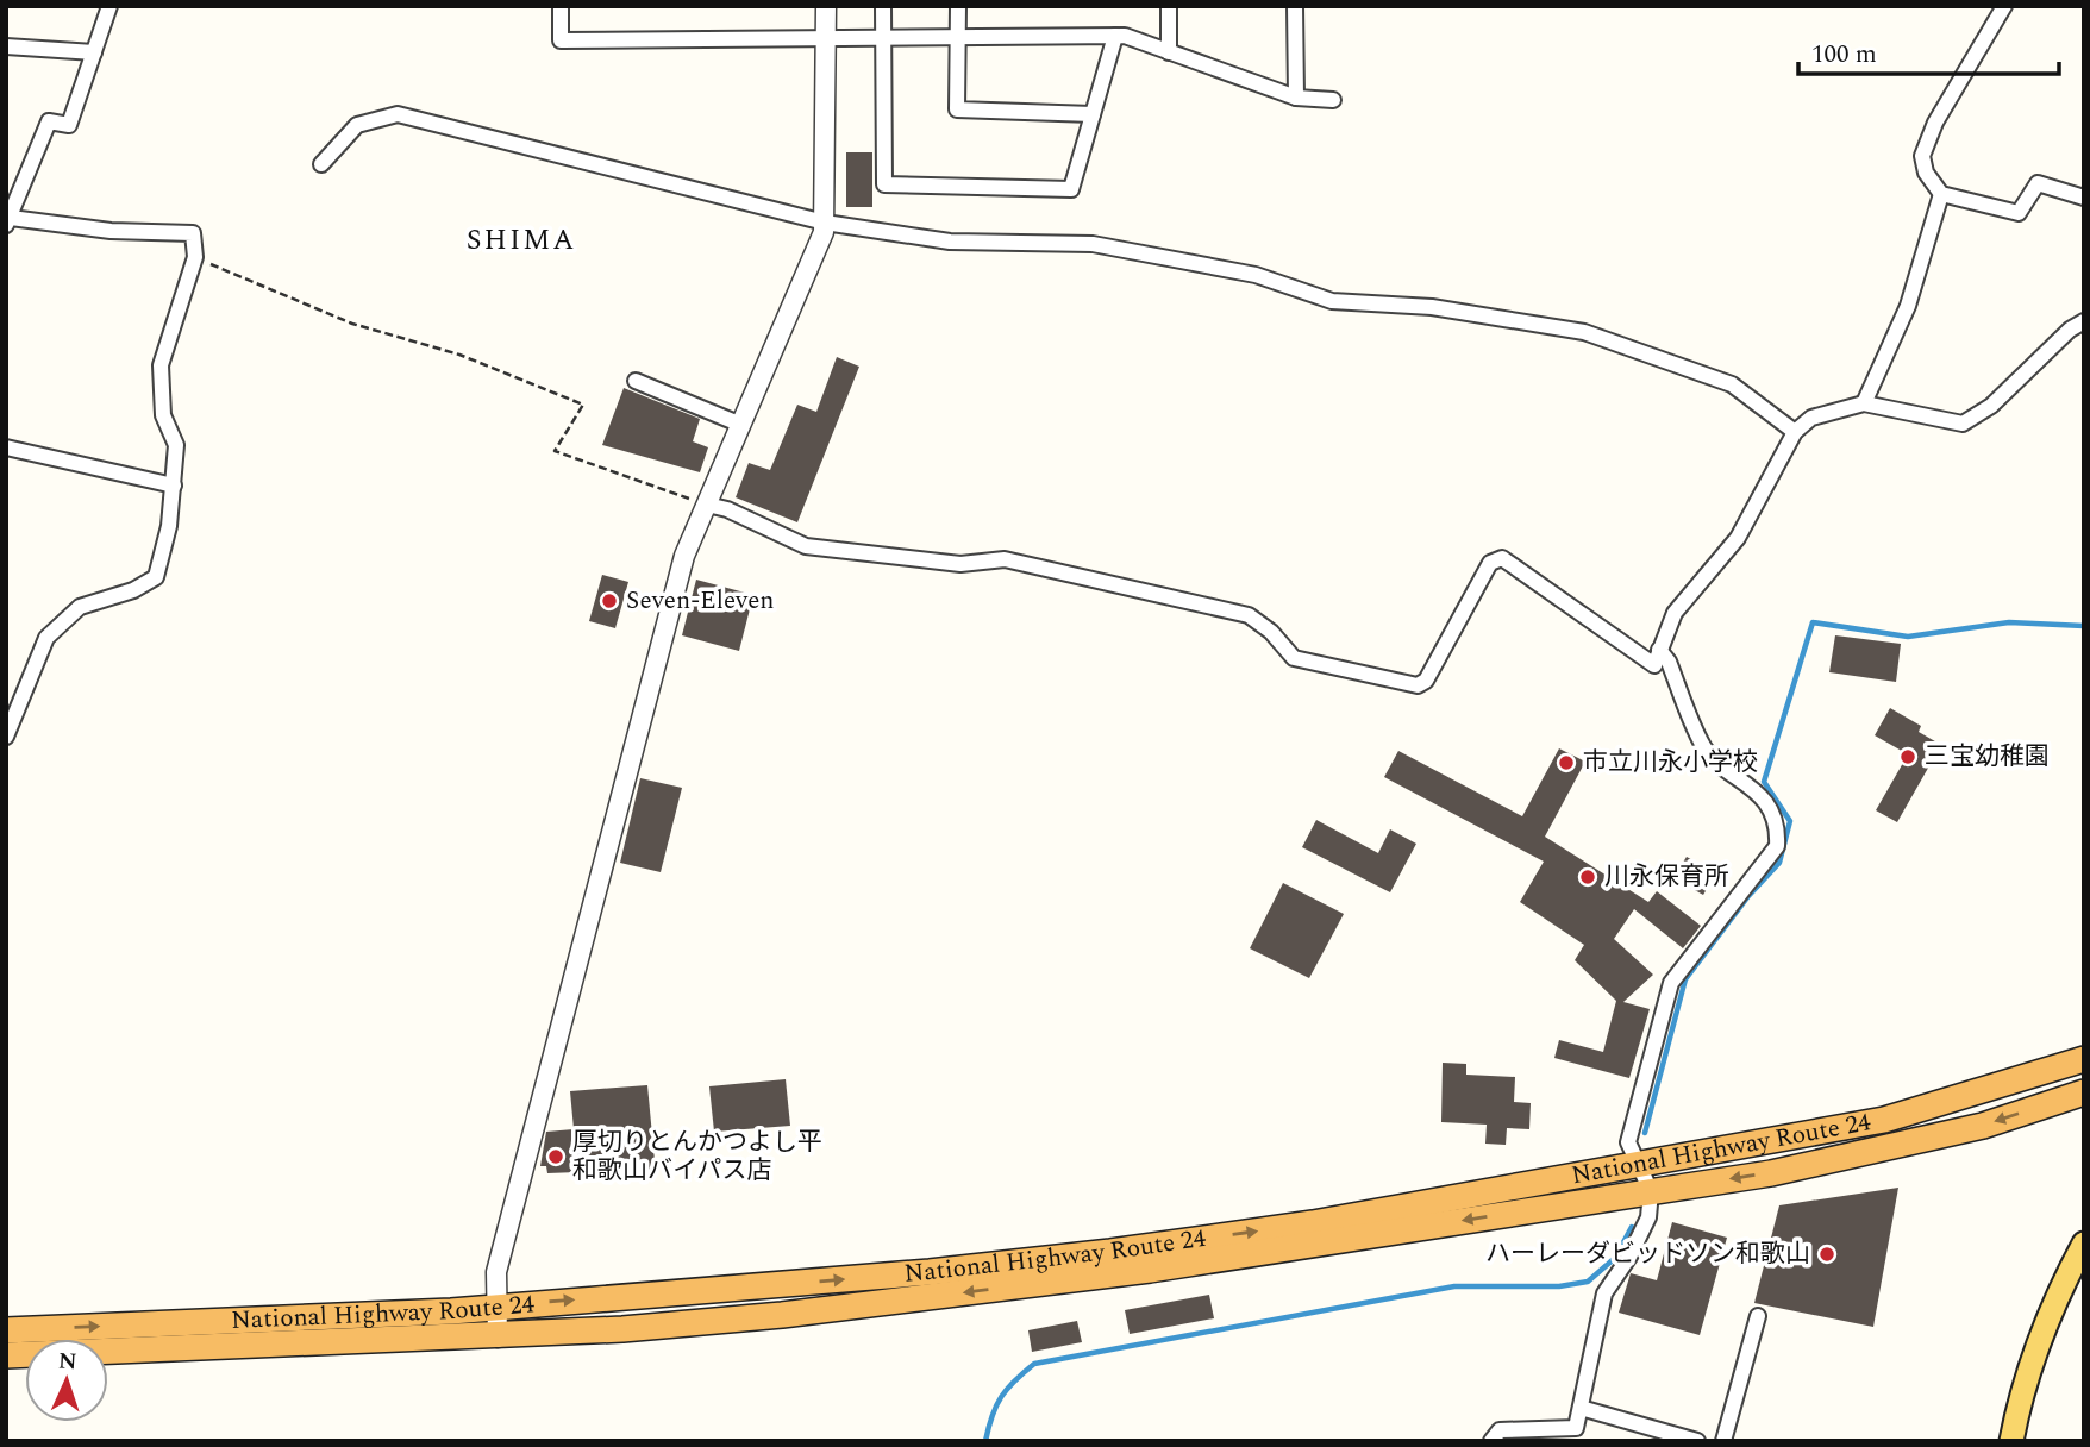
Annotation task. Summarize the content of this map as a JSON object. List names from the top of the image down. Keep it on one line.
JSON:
{"streets":{"highway":["National Highway Route 24"]},"districts":["SHIMA"],"places":["Seven-Eleven","三宝幼稚園","市立川永小学校","川永保育所","厚切りとんかつよし平 和歌山バイパス店","ハーレーダビッドソン和歌山"],"scale_bar":"100 m","north":"top"}
